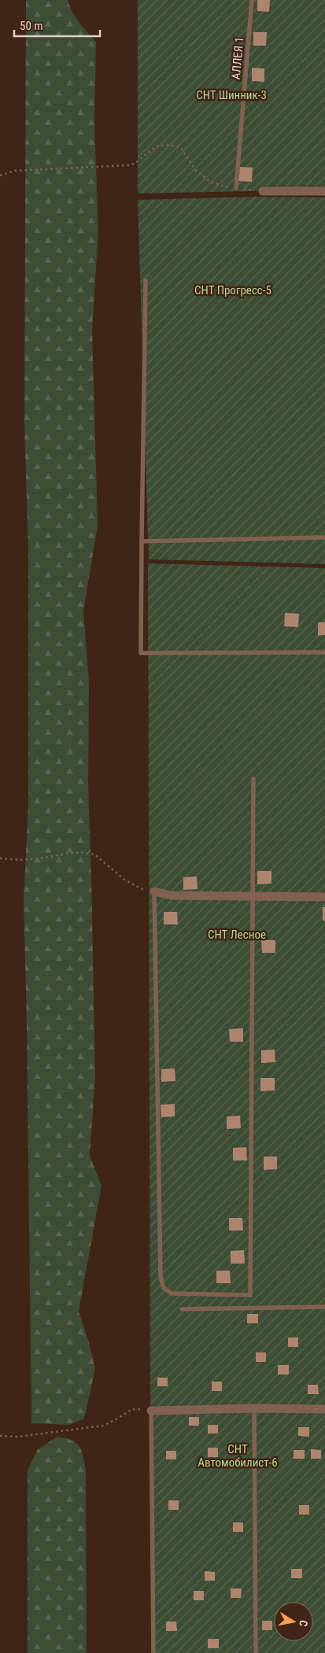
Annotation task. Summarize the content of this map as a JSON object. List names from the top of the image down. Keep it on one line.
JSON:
{"streets":{"lane":["АЛЛЕЯ 1"]},"parks":["СНТ Шинник-3","СНТ Прогресс-5","СНТ Лесное","СНТ Автомобилист-6"],"scale_bar":"50 m","north":"right"}
